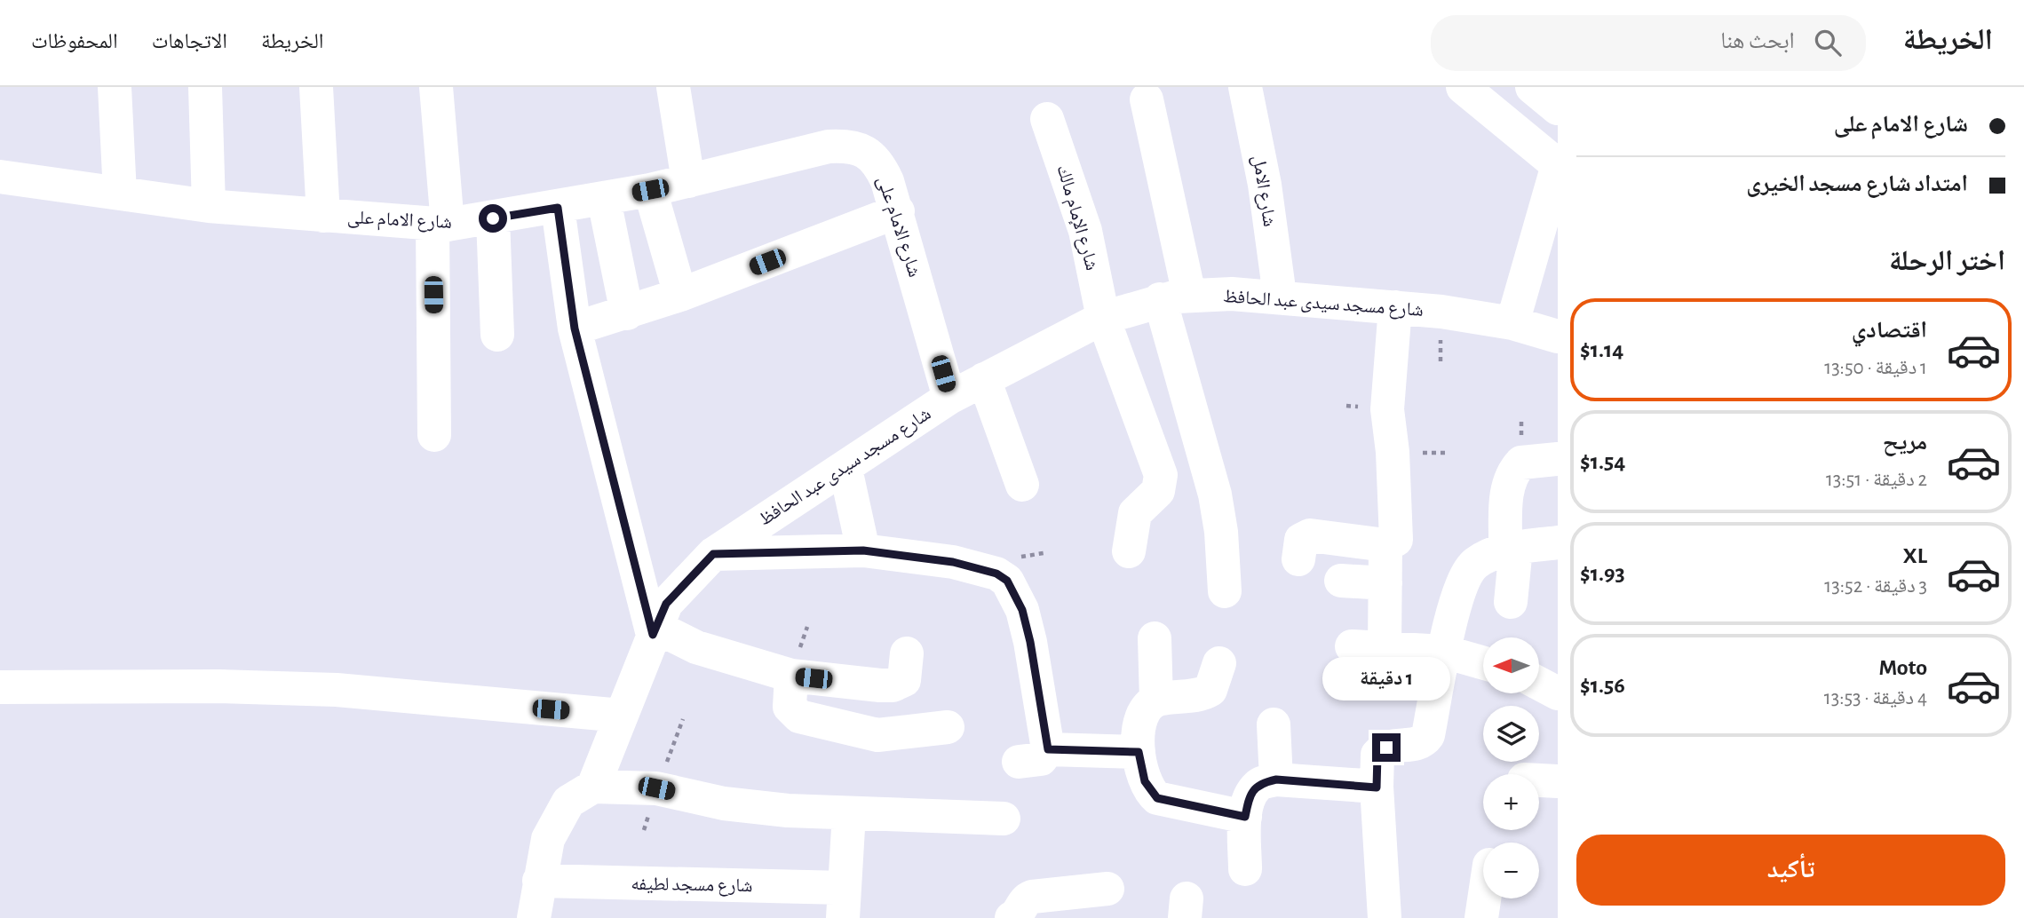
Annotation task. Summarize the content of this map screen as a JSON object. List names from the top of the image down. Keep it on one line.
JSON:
{"streets":{"street":["شارع الامل","شارع الإمام مالك","شارع الامام على","شارع مسجد سيدى عبد الحافظ","شارع مسجد لطيفه"]},"crossings":[["شارع الامل","شارع مسجد سيدى عبد الحافظ"],["شارع الإمام مالك","شارع مسجد سيدى عبد الحافظ"],["شارع الامام على","شارع مسجد سيدى عبد الحافظ"]],"north":"left","page":{"header":"الخريطة","search":"ابحث هنا","nav":["الخريطة","الاتجاهات","المحفوظات"],"banner":["شارع الامام على","امتداد شارع مسجد الخيرى"],"heading":"اختر الرحلة","list":[{"name":"اقتصادي","note":"1 دقيقة · 13:50","value":"$1.14"},{"name":"مريح","note":"2 دقيقة · 13:51","value":"$1.54"},{"name":"XL","note":"3 دقيقة · 13:52","value":"$1.93"},{"name":"Moto","note":"4 دقيقة · 13:53","value":"$1.56"}],"map_buttons":["+","−"],"bubble":"1 دقيقة","buttons":"تأكيد"}}
